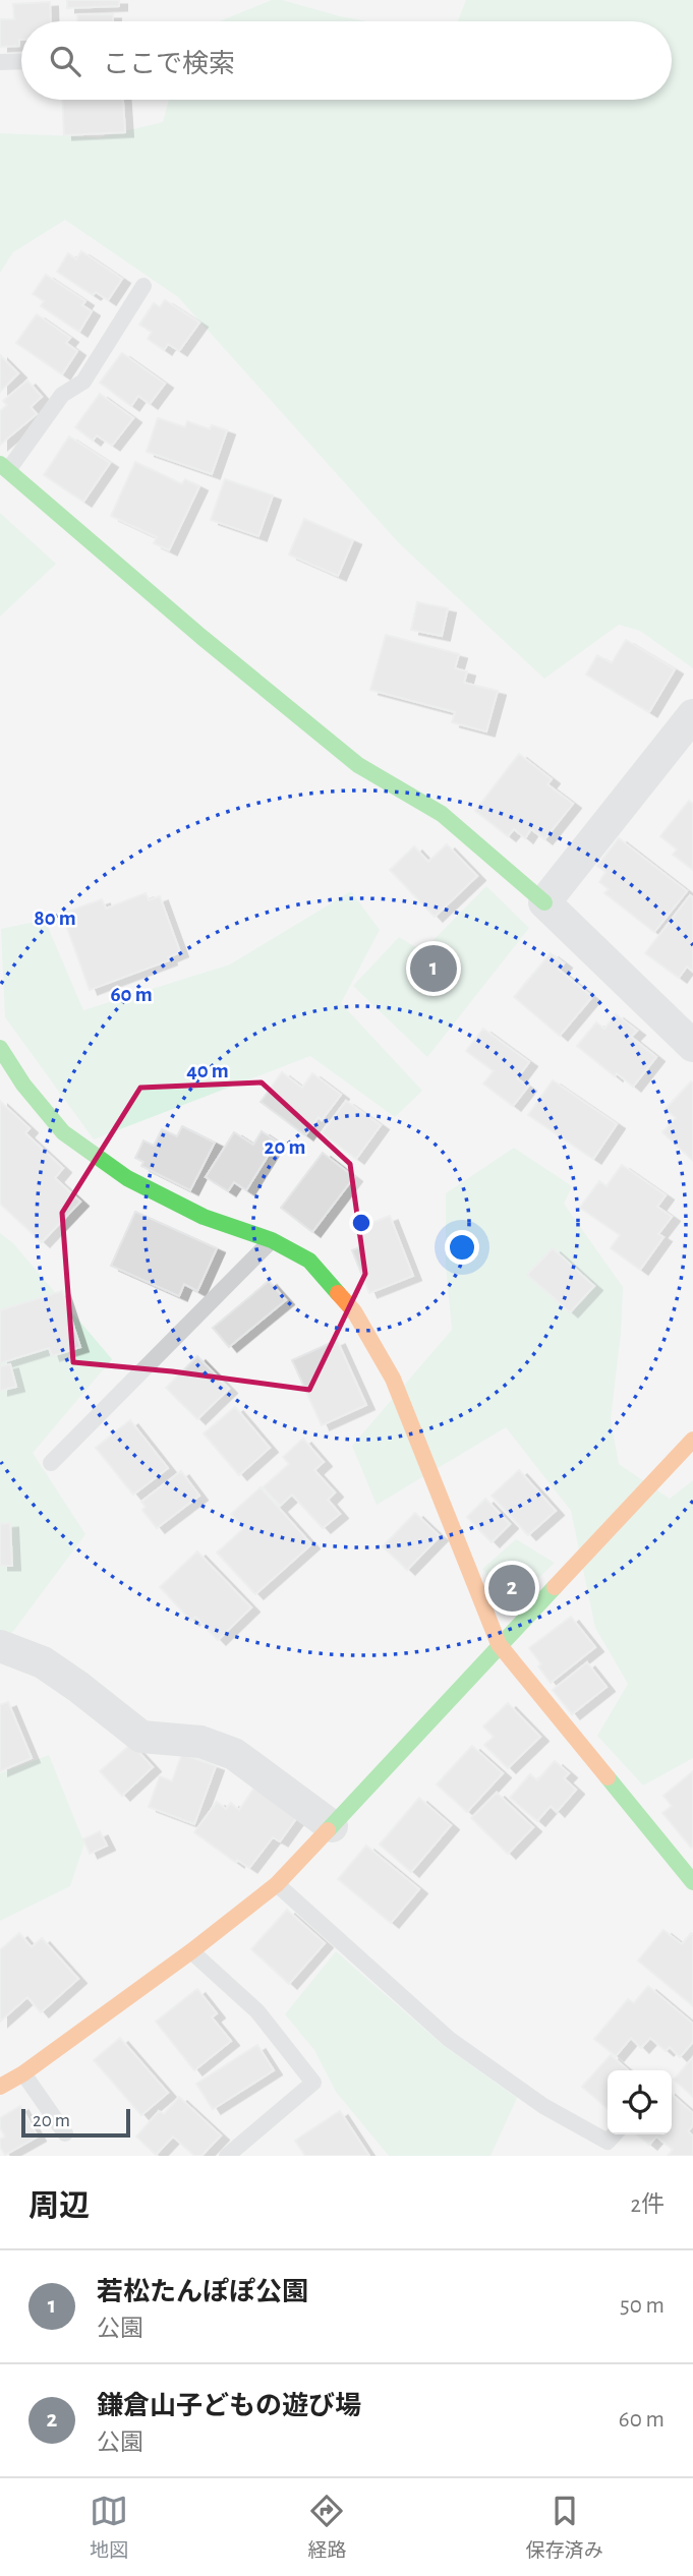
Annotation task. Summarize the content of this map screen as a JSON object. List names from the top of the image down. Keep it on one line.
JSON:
{"scale_bar":"20 m","page":{"search":"ここで検索","pins":["1","2"],"scale":"20 m","heading":["周辺","2件"],"list":[{"mark":"1","name":"若松たんぽぽ公園","note":"公園","value":"50 m"},{"mark":"2","name":"鎌倉山子どもの遊び場","note":"公園","value":"60 m"}],"nav":["地図","経路","保存済み"]},"rings":["80 m","60 m","40 m","20 m"]}
